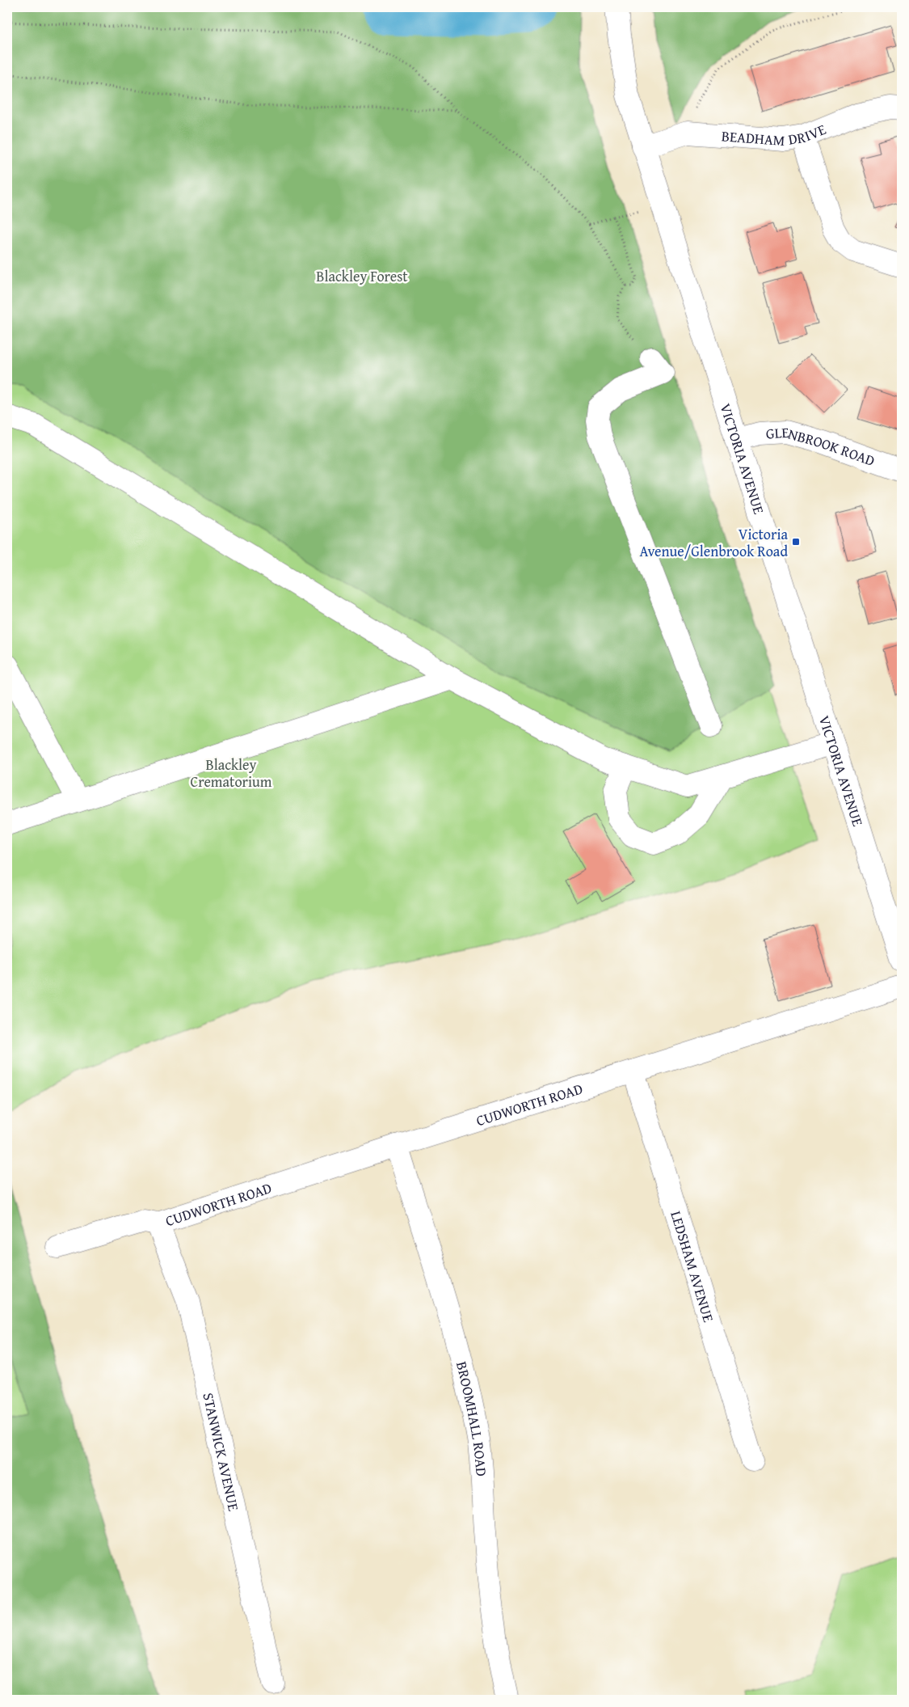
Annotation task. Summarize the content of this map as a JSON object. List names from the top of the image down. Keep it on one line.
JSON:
{"streets":{"street":["BEADHAM DRIVE","GLENBROOK ROAD","VICTORIA AVENUE","CUDWORTH ROAD","LEDSHAM AVENUE","BROOMHALL ROAD","STANWICK AVENUE"]},"crossings":[["BEADHAM DRIVE","VICTORIA AVENUE"],["GLENBROOK ROAD","VICTORIA AVENUE"],["CUDWORTH ROAD","LEDSHAM AVENUE"],["CUDWORTH ROAD","BROOMHALL ROAD"],["CUDWORTH ROAD","STANWICK AVENUE"]],"parks":["Blackley Forest","Blackley Crematorium"],"places":{"transit":["Victoria Avenue/Glenbrook Road"]}}
